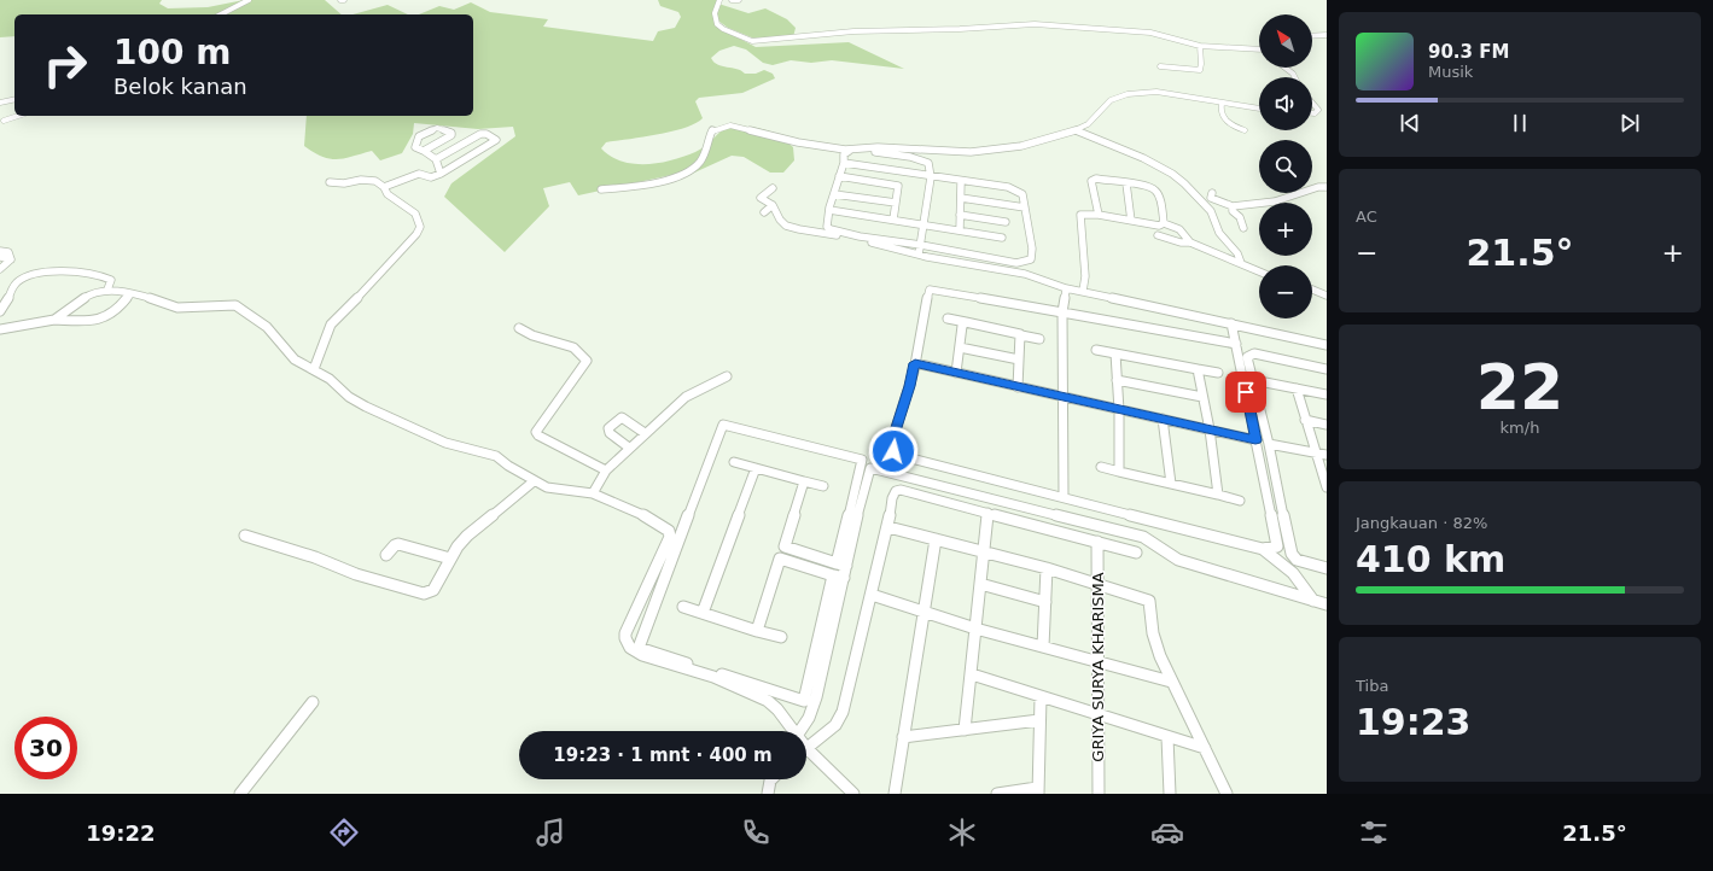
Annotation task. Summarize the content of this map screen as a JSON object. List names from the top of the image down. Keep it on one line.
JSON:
{"streets":{"street":["GRIYA SURYA KHARISMA"]},"north":"top left","page":{"map_buttons":["+","−"],"turn":["100 m","Belok kanan"],"song":["90.3 FM","Musik"],"tile":["AC",["22","km/h"],["Jangkauan · 82%","410 km"],["Tiba","19:23"]],"heat":["−","21.5°","+"],"limit":"30","trip":"19:23 · 1 mnt · 400 m","tabs":["19:22","21.5°"]}}
